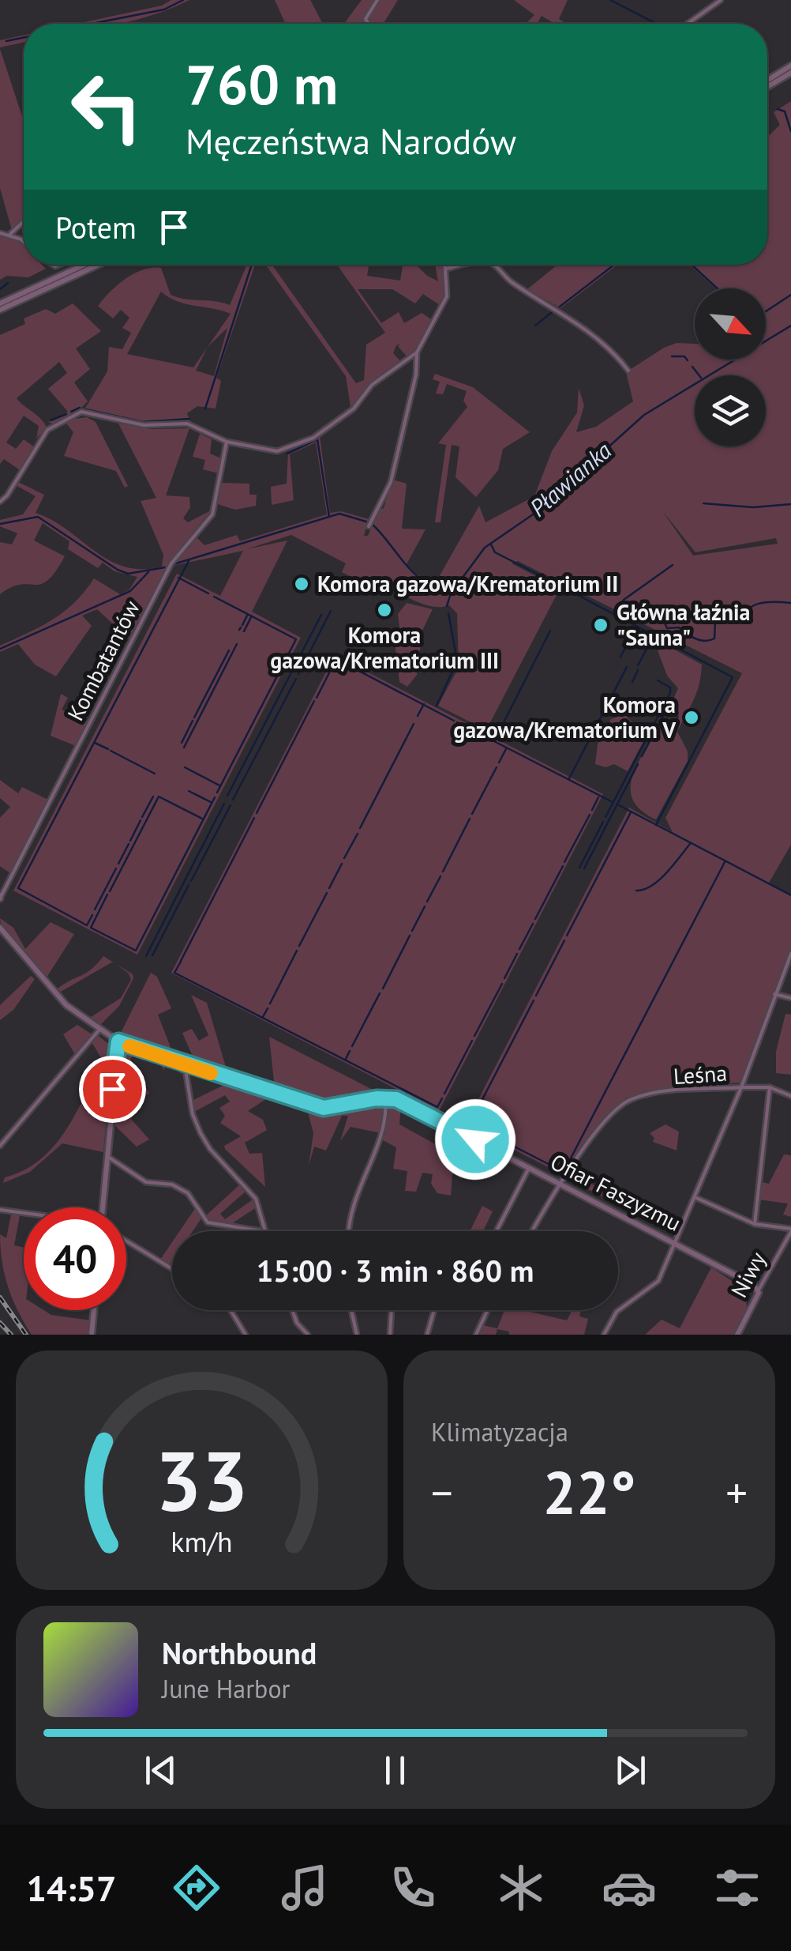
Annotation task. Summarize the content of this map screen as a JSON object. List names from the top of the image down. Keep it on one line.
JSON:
{"streets":{"street":["Kombatantów","Leśna","Ofiar Faszyzmu","Niwy"]},"crossings":[["Leśna","Ofiar Faszyzmu"],["Ofiar Faszyzmu","Niwy"]],"water":["Pławianka"],"places":["Komora gazowa/Krematorium II","Komora gazowa/Krematorium III","Główna łaźnia \"Sauna\"","Komora gazowa/Krematorium V"],"north":"bottom right","page":{"turn":["760 m","Męczeństwa Narodów"],"then":"Potem","limit":"40","trip":"15:00 · 3 min · 860 m","tile":"Klimatyzacja","heat":["−","22°","+"],"song":["Northbound","June Harbor"],"tabs":"14:57","gauge":["33","km/h"]}}
